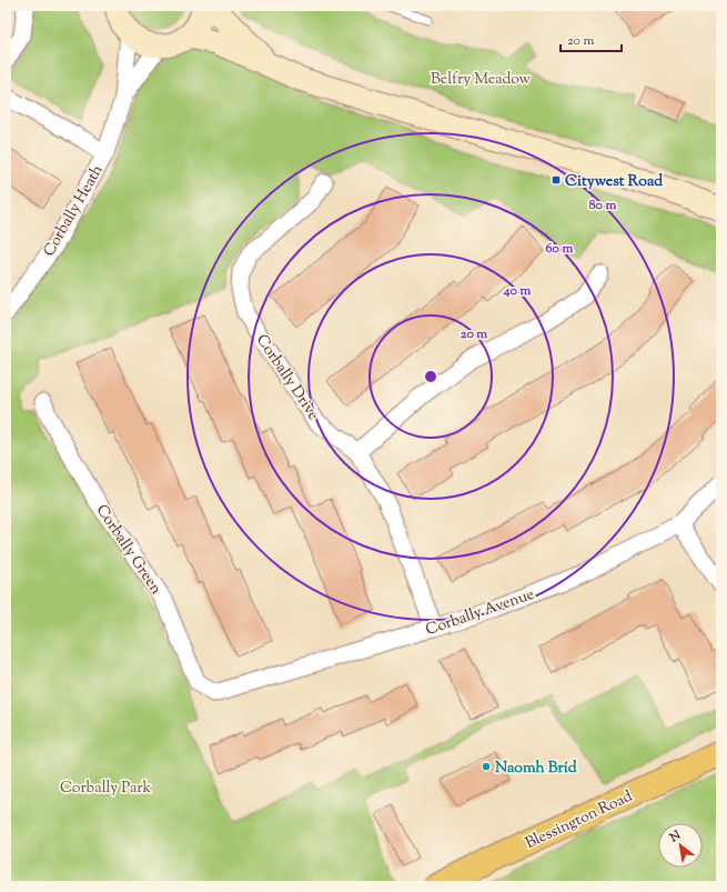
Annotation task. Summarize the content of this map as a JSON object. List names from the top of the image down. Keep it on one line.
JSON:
{"streets":{"main road":["Blessington Road"],"street":["Corbally Heath","Corbally Drive","Corbally Green","Corbally Avenue"]},"crossings":[["Corbally Drive","Corbally Avenue"],["Corbally Green","Corbally Avenue"]],"parks":["Belfry Meadow","Corbally Park"],"places":{"transit":["Citywest Road"],"other":["Naomh Bríd"]},"scale_bar":"20 m","north":"top left","rings":["80 m","60 m","40 m","20 m"]}
